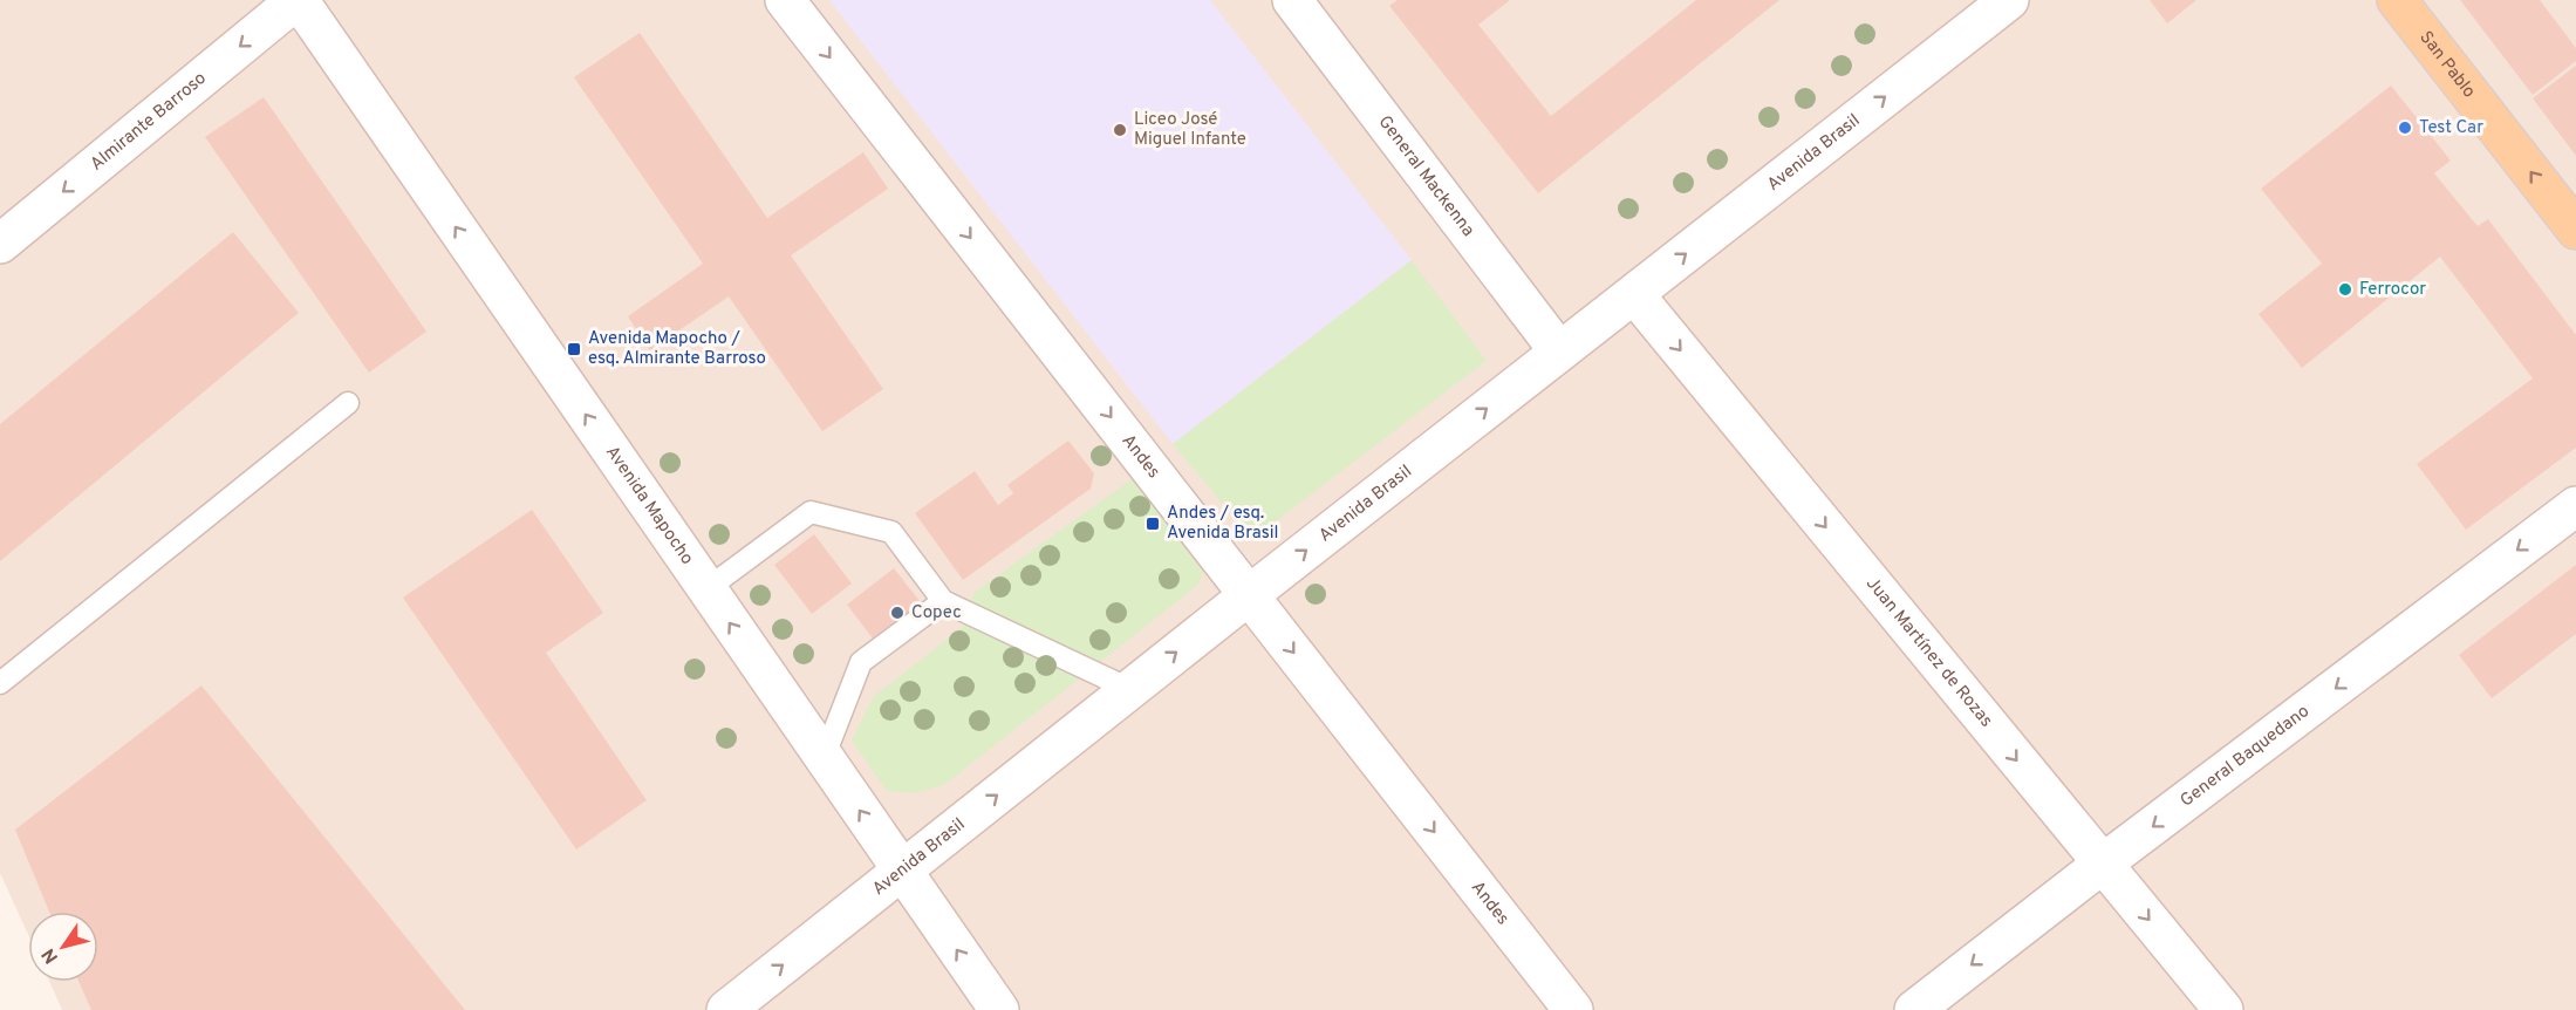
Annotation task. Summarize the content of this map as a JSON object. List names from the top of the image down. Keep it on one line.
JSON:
{"streets":{"main road":["San Pablo"],"street":["Almirante Barroso","Avenida Brasil","General Mackenna","Andes","Avenida Mapocho","Juan Martínez de Rozas","General Baquedano"]},"crossings":[["Almirante Barroso","Avenida Mapocho"],["Avenida Brasil","General Mackenna"],["Avenida Brasil","Andes"],["Avenida Brasil","Avenida Mapocho"],["Avenida Brasil","Juan Martínez de Rozas"],["Juan Martínez de Rozas","General Baquedano"]],"one_way":["San Pablo","Almirante Barroso","Avenida Brasil","Andes","Avenida Mapocho","Juan Martínez de Rozas","General Baquedano"],"places":{"other":["Test Car","Liceo José Miguel Infante","Ferrocor","Copec"],"transit":["Avenida Mapocho / esq. Almirante Barroso","Andes / esq. Avenida Brasil"]},"north":"bottom left"}
